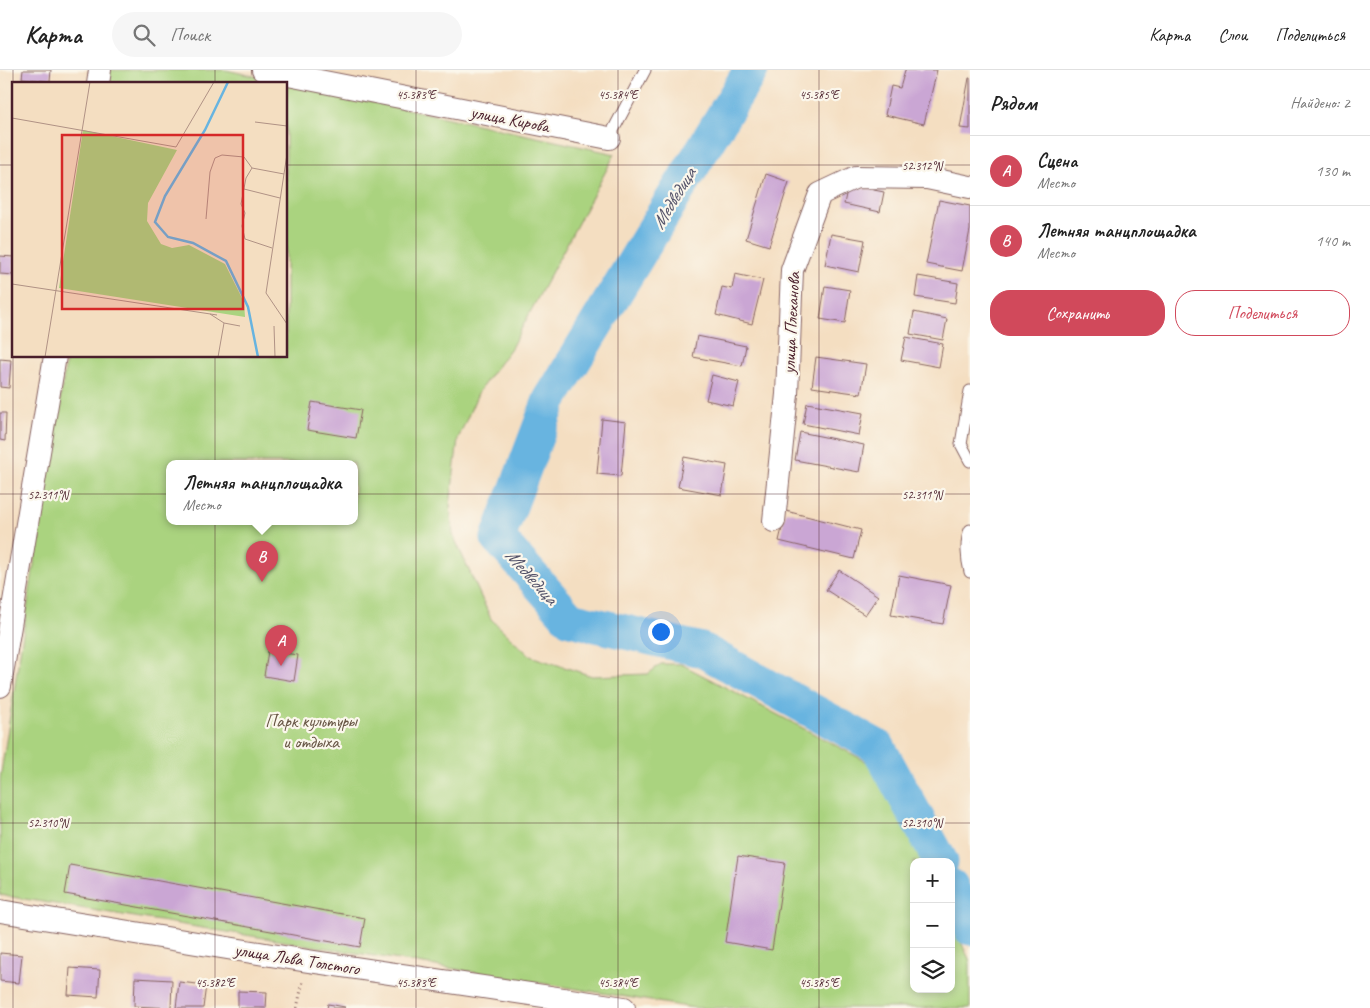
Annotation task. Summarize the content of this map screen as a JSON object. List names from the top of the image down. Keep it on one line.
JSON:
{"streets":{"street":["улица Кирова","улица Плеханова","улица Льва Толстого"]},"water":["Медведица"],"parks":["Парк культуры и отдыха"],"page":{"header":"Карта","search":"Поиск","nav":["Карта","Слои","Поделиться"],"heading":["Рядом","Найдено: 2"],"list":[{"mark":"A","name":"Сцена","note":"Место","value":"130 m"},{"mark":"B","name":"Летняя танцплощадка","note":"Место","value":"140 m"}],"buttons":["Сохранить","Поделиться"],"popup":["Летняя танцплощадка","Место"],"pins":["B","A"],"map_buttons":["+","−"]},"coordinates":["45.383°E","45.384°E","45.385°E","52.312°N","52.311°N","52.310°N","45.382°E"]}
